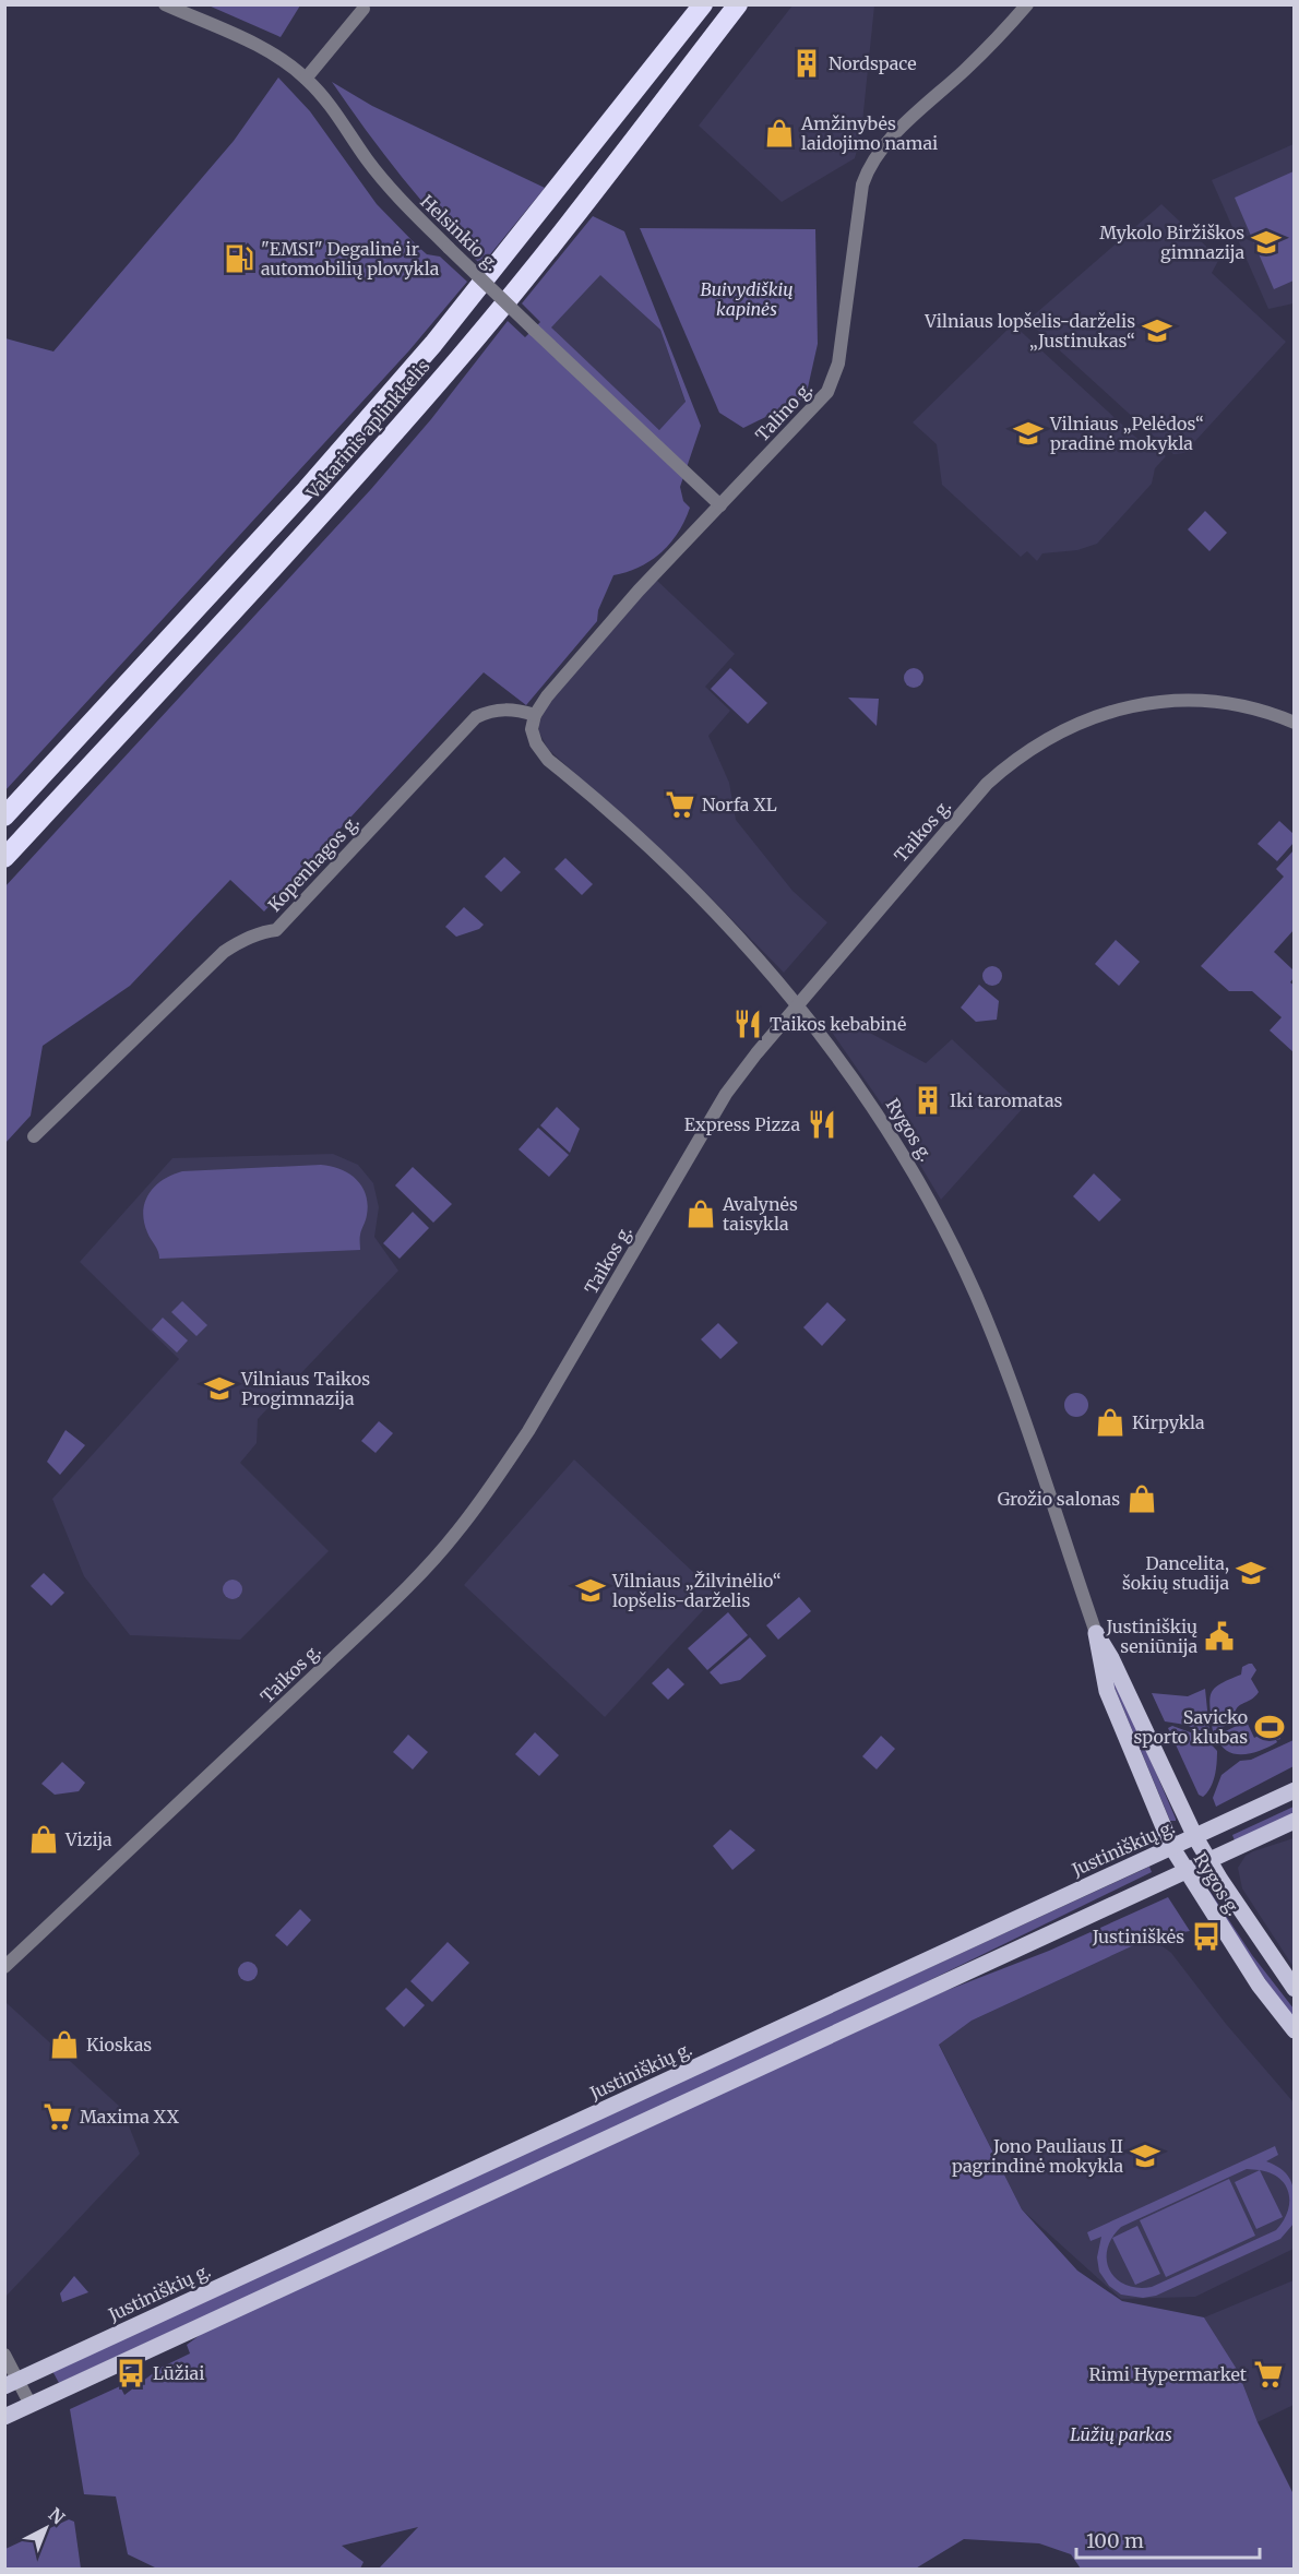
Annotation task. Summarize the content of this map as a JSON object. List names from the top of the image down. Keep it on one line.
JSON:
{"streets":{"highway":["Vakarinis aplinkkelis"],"main road":["Rygos g.","Justiniškių g."],"street":["Helsinkio g.","Talino g.","Taikos g.","Kopenhagos g."]},"crossings":[["Helsinkio g.","Talino g."],["Talino g.","Kopenhagos g."],["Talino g.","Rygos g."],["Taikos g.","Rygos g."],["Kopenhagos g.","Rygos g."],["Rygos g.","Justiniškių g."]],"parks":["Buivydiškių kapinės","Lūžių parkas"],"places":{"building":["Nordspace","Iki taromatas"],"shop":["Amžinybės laidojimo namai","Avalynės taisykla","Kirpykla","Grožio salonas","Vizija","Kioskas"],"school or university":["Mykolo Biržiškos gimnazija","Vilniaus lopšelis-darželis „Justinukas“","Vilniaus „Pelėdos“ pradinė mokykla","Vilniaus Taikos Progimnazija","Dancelita, šokių studija","Vilniaus „Žilvinėlio“ lopšelis-darželis","Jono Pauliaus II pagrindinė mokykla"],"fuel station":["\"EMSI\" Degalinė ir automobilių plovykla"],"supermarket":["Norfa XL","Maxima XX","Rimi Hypermarket"],"restaurant":["Taikos kebabinė","Express Pizza"],"public building":["Justiniškių seniūnija"],"sports":["Savicko sporto klubas"],"bus stop":["Justiniškės","Lūžiai"]},"scale_bar":"100 m","north":"top right"}
